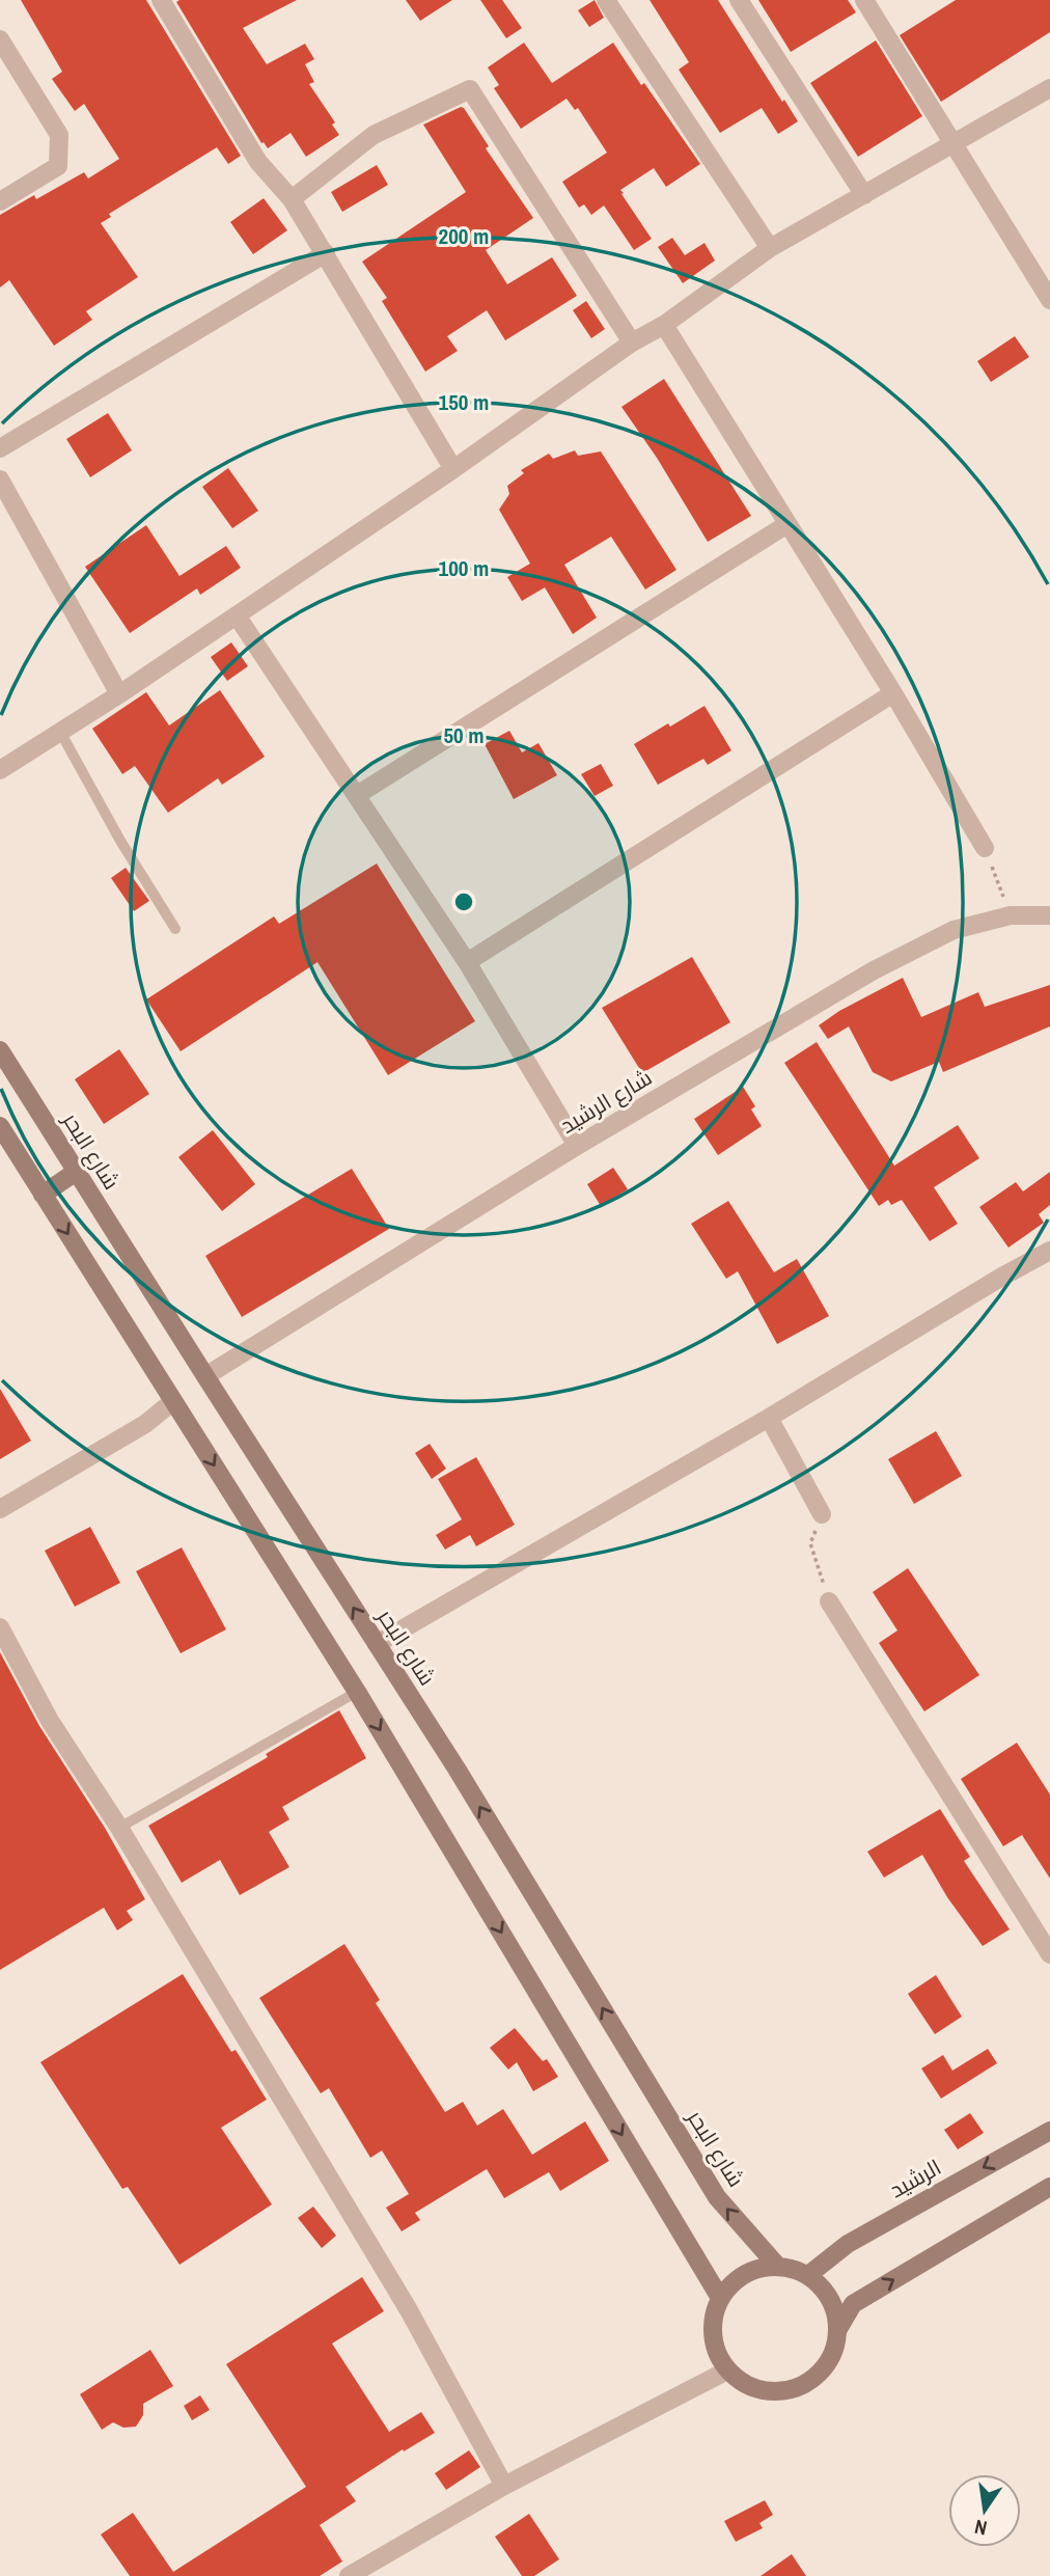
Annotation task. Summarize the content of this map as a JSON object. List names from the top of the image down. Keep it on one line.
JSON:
{"streets":{"main road":["شارع البحر","الرشيد"],"street":["شارع الرشيد"]},"crossings":[["شارع الرشيد","شارع البحر"],["شارع البحر","الرشيد"]],"north":"bottom","rings":["200 m","150 m","100 m","50 m"]}
